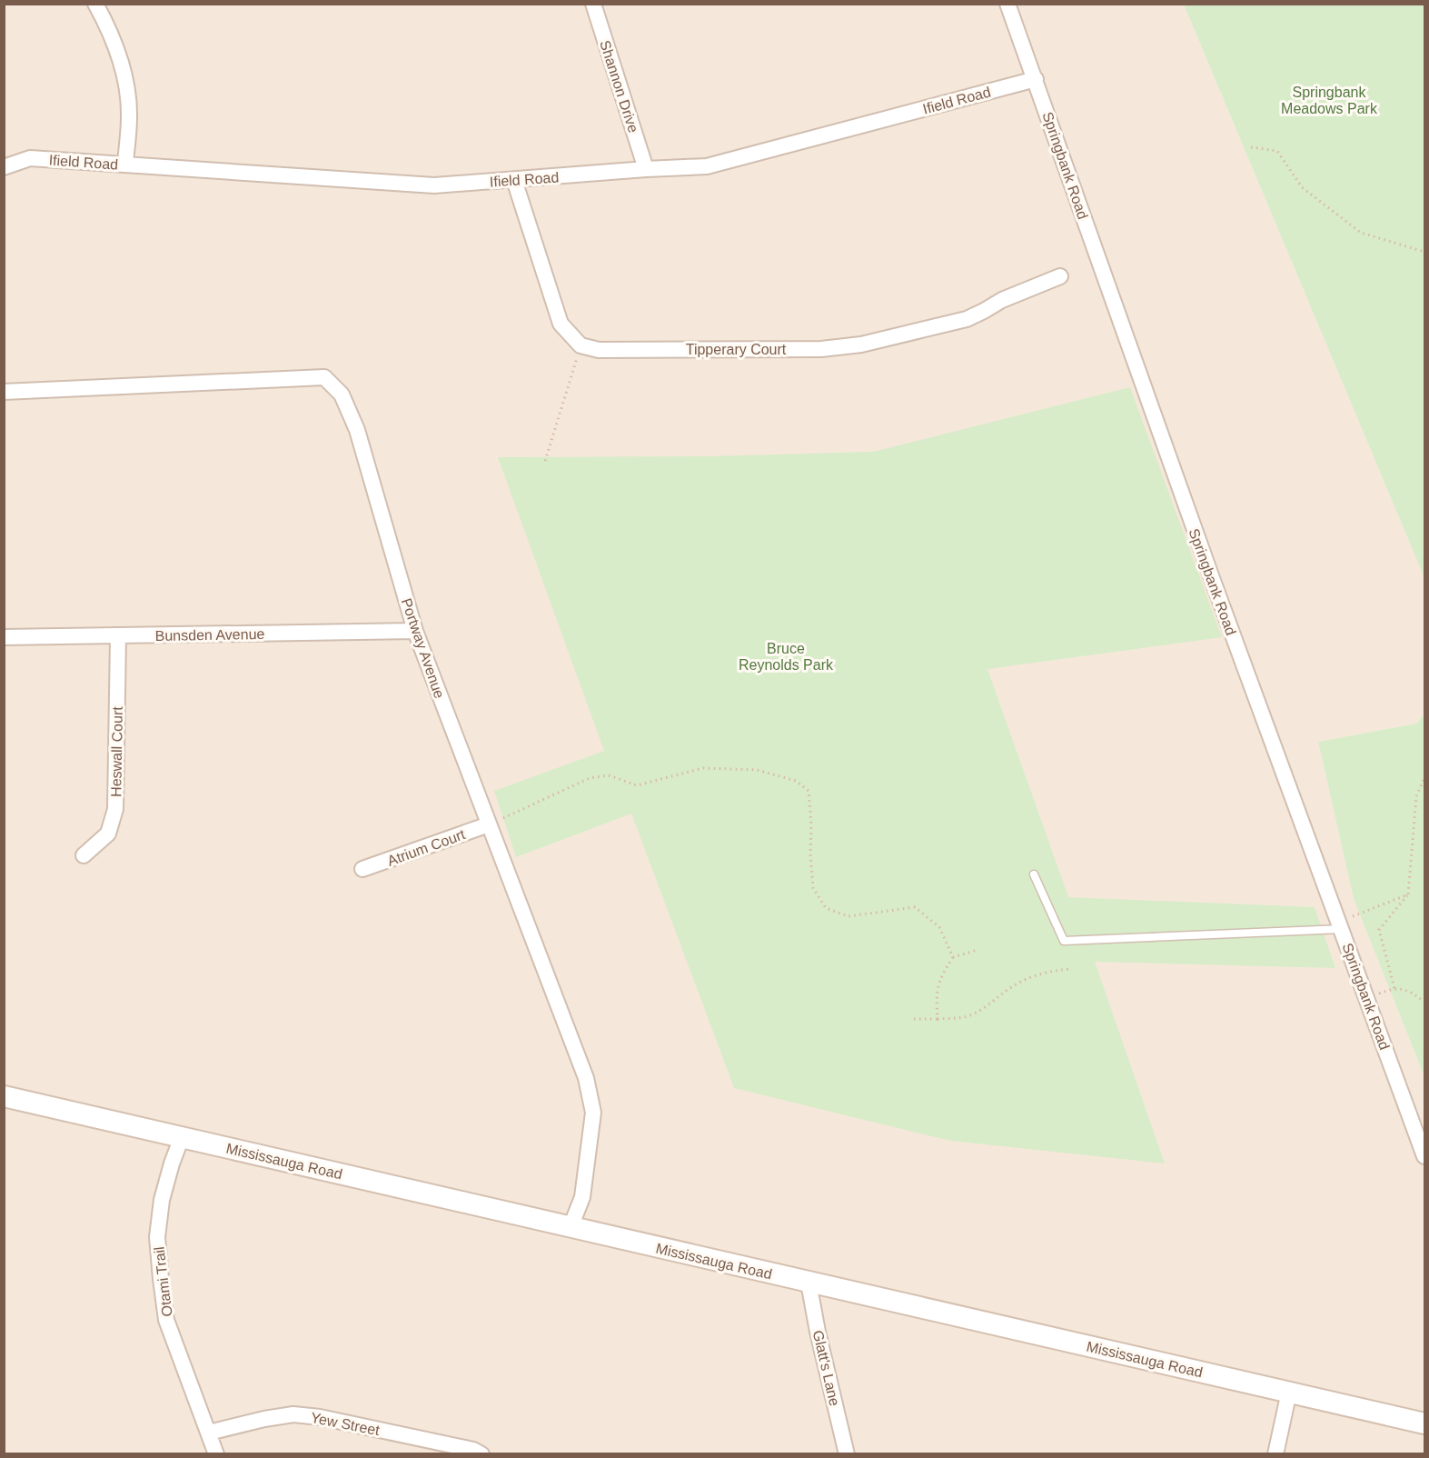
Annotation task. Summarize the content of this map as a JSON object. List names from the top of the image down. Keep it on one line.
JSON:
{"streets":{"main road":["Mississauga Road"],"street":["Shannon Drive","Ifield Road","Springbank Road","Tipperary Court","Bunsden Avenue","Portway Avenue","Heswall Court","Atrium Court","Otami Trail","Glatt's Lane","Yew Street"]},"crossings":[["Shannon Drive","Ifield Road"],["Ifield Road","Springbank Road"],["Bunsden Avenue","Portway Avenue"],["Bunsden Avenue","Heswall Court"],["Portway Avenue","Atrium Court"],["Portway Avenue","Mississauga Road"],["Mississauga Road","Otami Trail"],["Mississauga Road","Glatt's Lane"],["Otami Trail","Yew Street"]],"parks":["Springbank Meadows Park","Bruce Reynolds Park"]}
